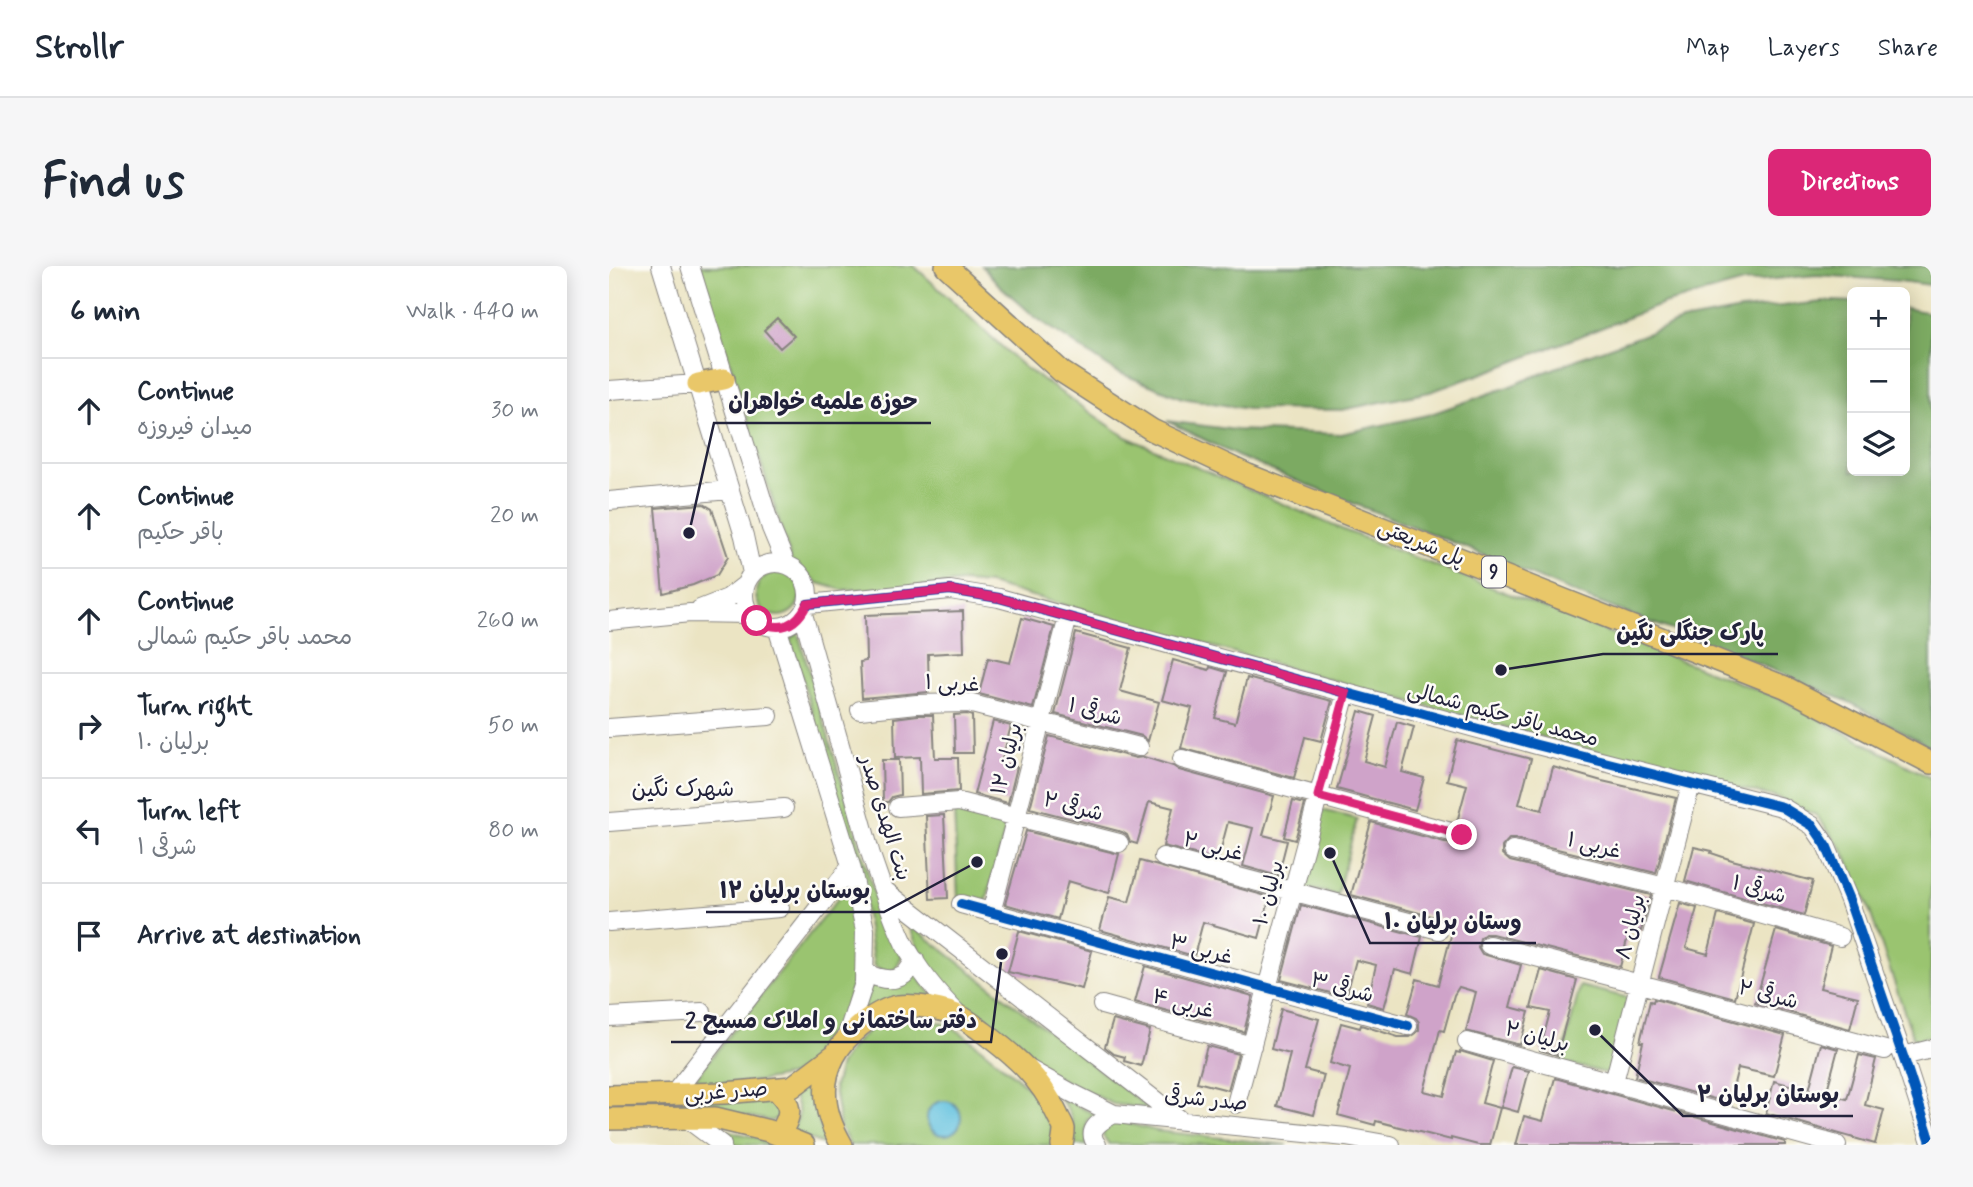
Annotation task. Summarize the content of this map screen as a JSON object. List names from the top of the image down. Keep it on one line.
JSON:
{"streets":{"main road":["پل شریعتی","9","صدر غربی"],"street":["۱ غربی","۱ شرقی","محمد باقر حکیم شمالی","برلیان ۱۲","۲ شرقی","بنت الهدی صدر","۲ غربی","برلیان ۱۰","برلیان ۸","۳ غربی","۳ شرقی","۴ غربی","برلیان ۲","صدر شرقی"]},"crossings":[["۱ غربی","۱ شرقی"],["۱ غربی","برلیان ۱۲"],["۱ غربی","برلیان ۸"],["۱ شرقی","برلیان ۱۲"],["۱ شرقی","برلیان ۸"],["محمد باقر حکیم شمالی","برلیان ۱۲"],["محمد باقر حکیم شمالی","بنت الهدی صدر"],["محمد باقر حکیم شمالی","برلیان ۱۰"],["محمد باقر حکیم شمالی","برلیان ۸"],["برلیان ۱۲","۲ شرقی"],["برلیان ۱۲","۳ غربی"],["۲ شرقی","برلیان ۸"],["۲ غربی","برلیان ۱۰"],["برلیان ۱۰","۳ غربی"],["برلیان ۱۰","۳ شرقی"],["برلیان ۱۰","۴ غربی"],["برلیان ۸","برلیان ۲"],["۳ غربی","۳ شرقی"]],"districts":["شهرک نگین"],"places":["حوزه علمیه خواهران","پارک جنگلی نگین","وستان برلیان ۱۰","بوستان برلیان ۱۲","دفتر ساختمانی و املاک مسیح 2","بوستان برلیان ۲"],"page":{"header":"Strollr","nav":["Map","Layers","Share"],"buttons":"Directions","title":"Find us","heading":["6 min","Walk · 440 m"],"map_buttons":["+","−"],"list":[["Continue","میدان فیروزه","30 m"],["Continue","باقر حکیم","20 m"],["Continue","محمد باقر حکیم شمالی","260 m"],["Turn right","برلیان ۱۰","50 m"],["Turn left","۱ شرقی","80 m"],"Arrive at destination"]}}
